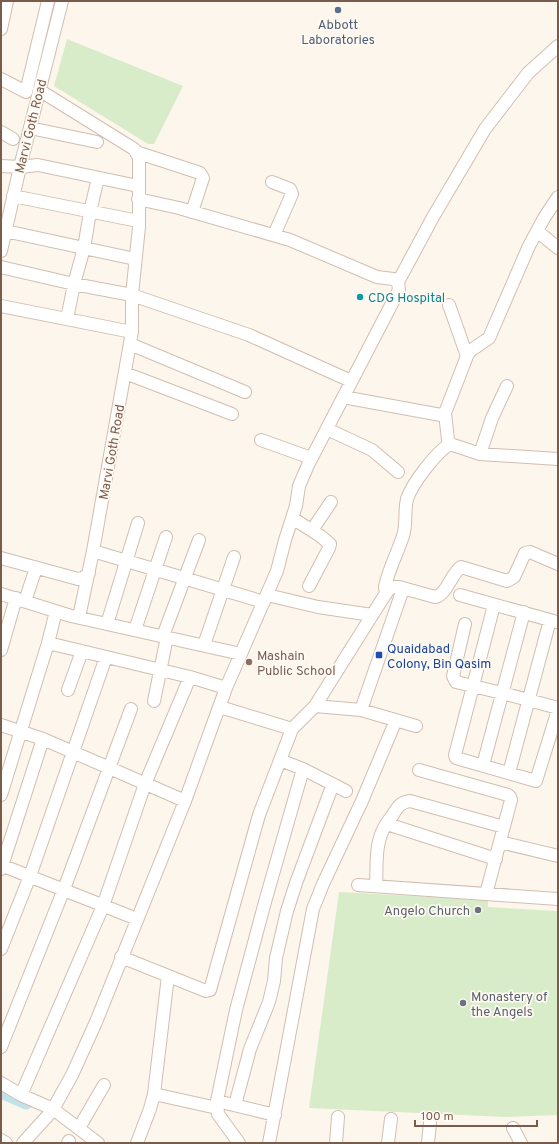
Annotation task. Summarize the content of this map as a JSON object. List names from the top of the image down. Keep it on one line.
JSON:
{"streets":{"street":["Marvi Goth Road"]},"places":{"other":["Abbott Laboratories","CDG Hospital","Mashain Public School","Angelo Church","Monastery of the Angels"],"transit":["Quaidabad Colony, Bin Qasim"]},"scale_bar":"100 m"}
